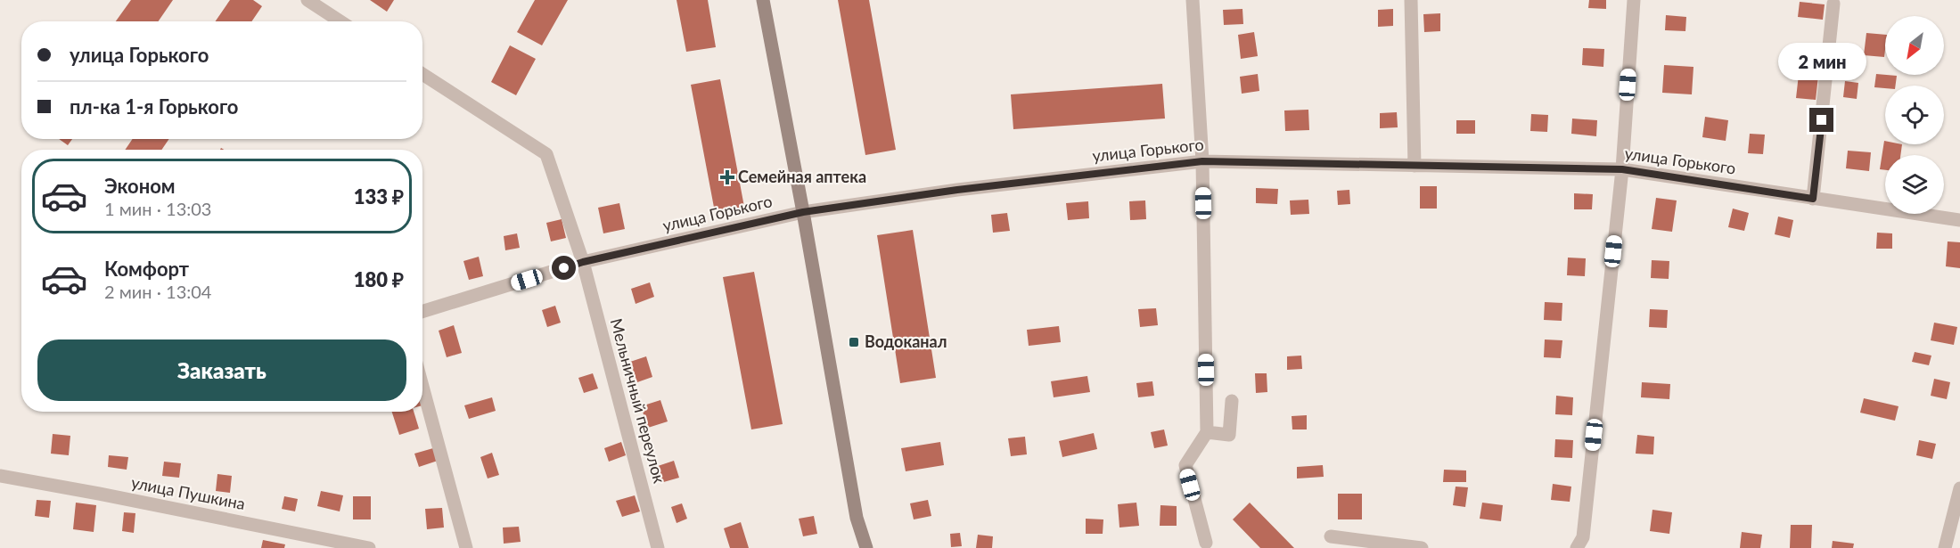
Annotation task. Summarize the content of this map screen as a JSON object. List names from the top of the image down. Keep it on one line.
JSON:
{"streets":{"street":["улица Горького","Мельничный переулок","улица Пушкина"]},"crossings":[["улица Горького","Мельничный переулок"]],"places":{"health":["Семейная аптека"],"transit":["Водоканал"]},"north":"bottom left","page":{"banner":["улица Горького","пл-ка 1-я Горького"],"bubble":"2 мин","list":[{"name":"Эконом","note":"1 мин · 13:03","value":"133 ₽"},{"name":"Комфорт","note":"2 мин · 13:04","value":"180 ₽"}],"buttons":"Заказать"}}
